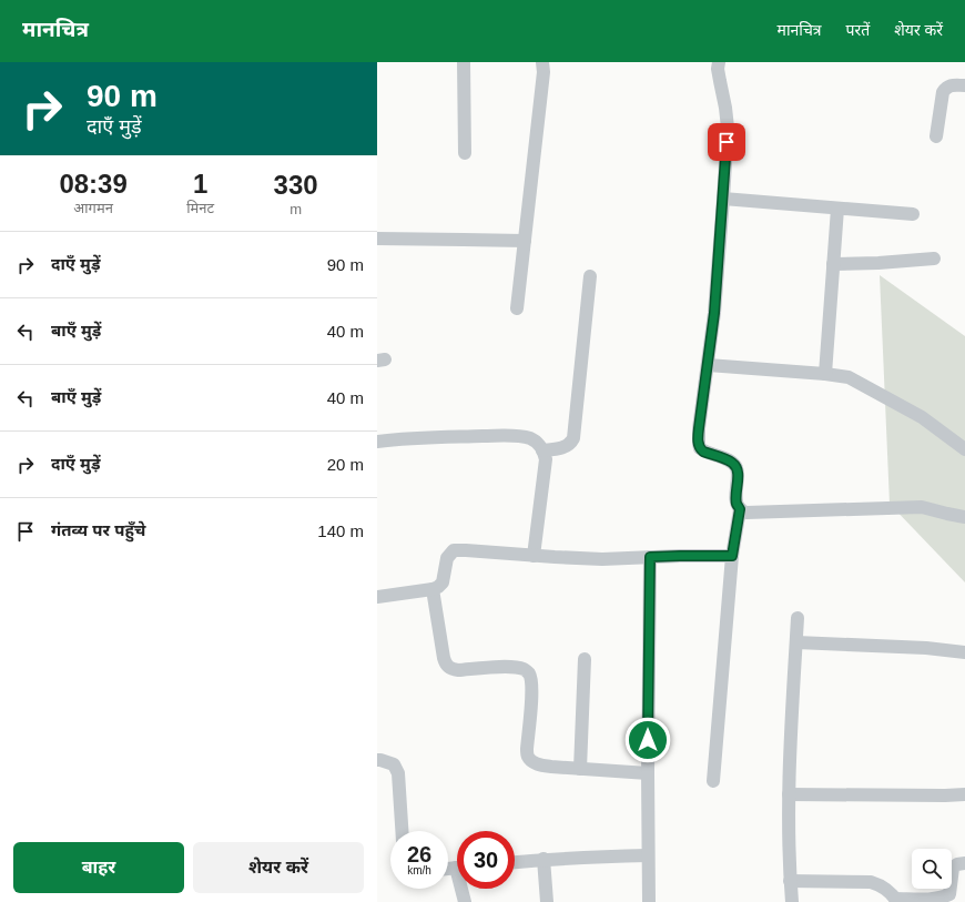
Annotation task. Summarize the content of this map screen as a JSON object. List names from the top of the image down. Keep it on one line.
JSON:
{"page":{"header":"मानचित्र","nav":["मानचित्र","परतें","शेयर करें"],"turn":["90 m","दाएँ मुड़ें"],"eta":["08:39","आगमन","1","मिनट","330","m"],"list":[{"name":"दाएँ मुड़ें","value":"90 m"},{"name":"बाएँ मुड़ें","value":"40 m"},{"name":"बाएँ मुड़ें","value":"40 m"},{"name":"दाएँ मुड़ें","value":"20 m"},{"name":"गंतव्य पर पहुँचे","value":"140 m"}],"speed":"26 km/h","limit":"30","buttons":["बाहर","शेयर करें"]}}
